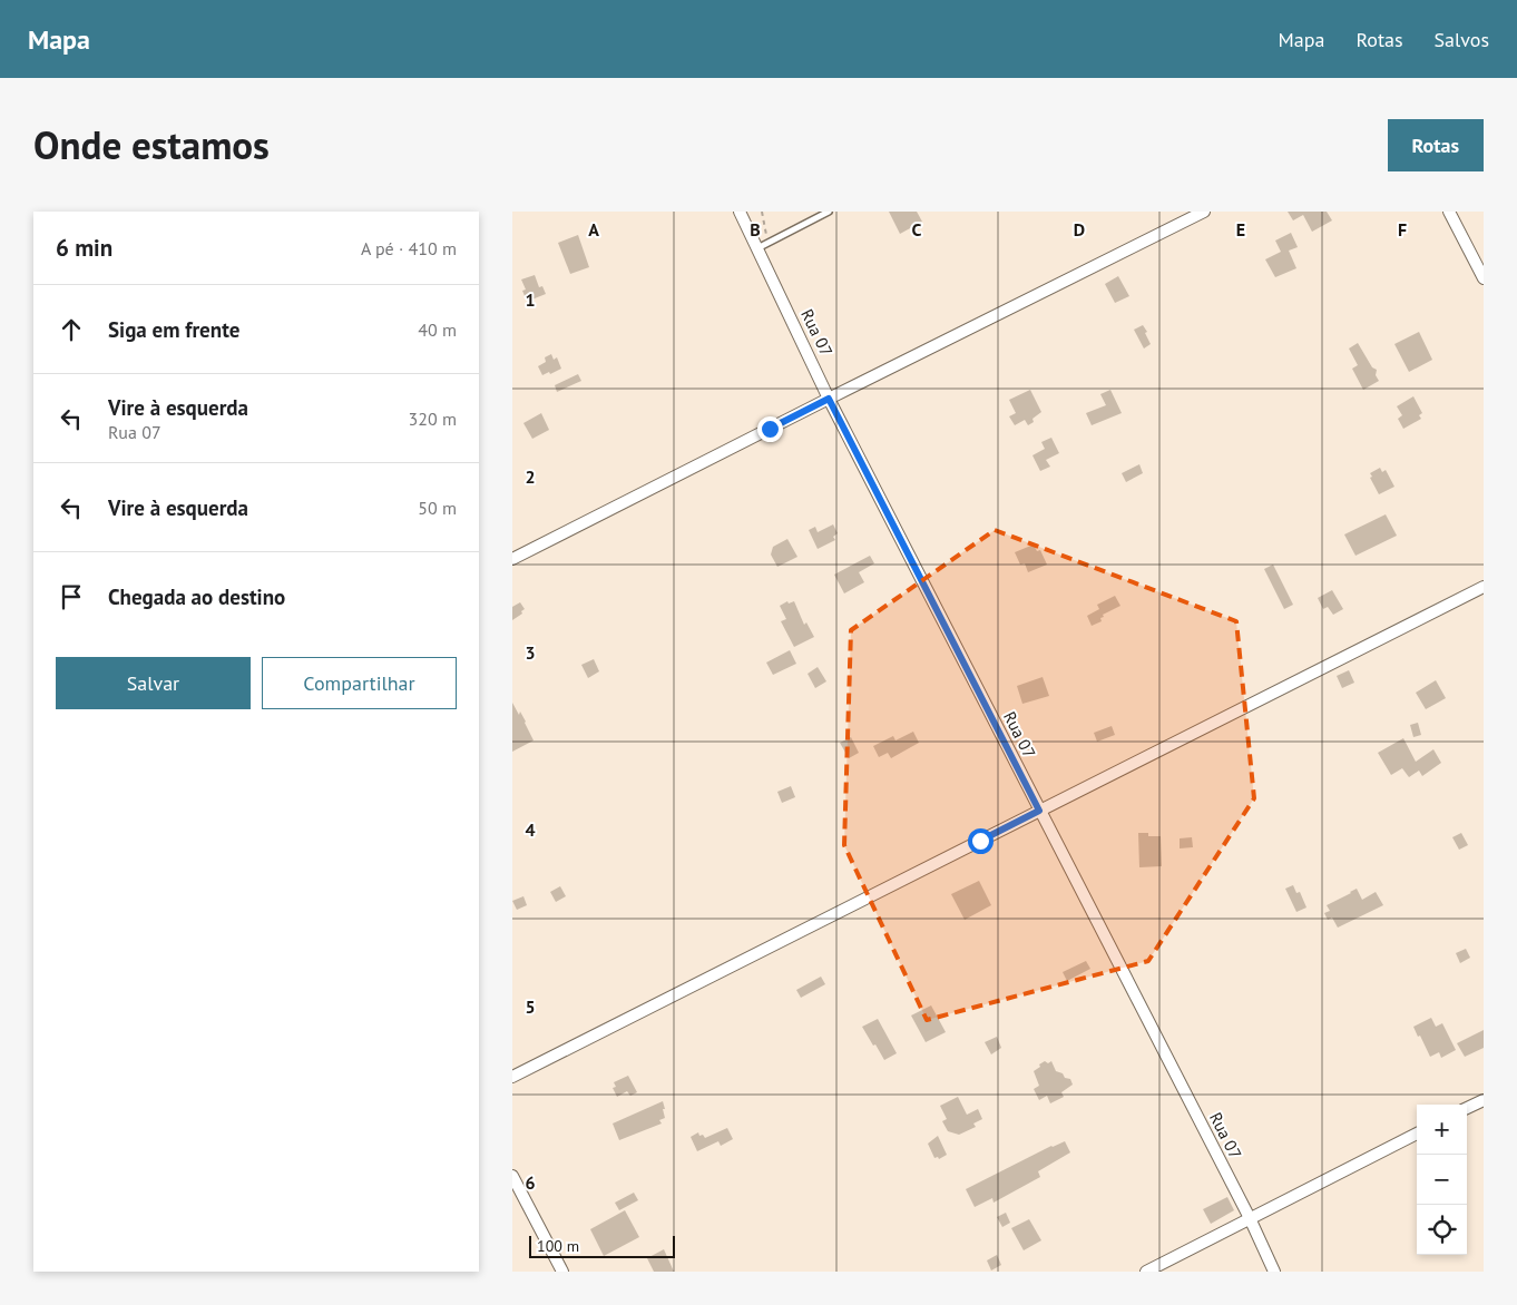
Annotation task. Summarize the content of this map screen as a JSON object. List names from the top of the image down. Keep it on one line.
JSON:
{"streets":{"street":["Rua 07"]},"scale_bar":"100 m","page":{"header":"Mapa","nav":["Mapa","Rotas","Salvos"],"title":"Onde estamos","buttons":["Rotas",["Salvar","Compartilhar"]],"heading":["6 min","A pé · 410 m"],"list":[["Siga em frente","40 m"],["Vire à esquerda","Rua 07","320 m"],["Vire à esquerda","50 m"],"Chegada ao destino"],"map_buttons":["+","−"],"scale":"100 m"},"grid":{"columns":["A","B","C","D","E","F"],"rows":["1","2","3","4","5","6"]}}
